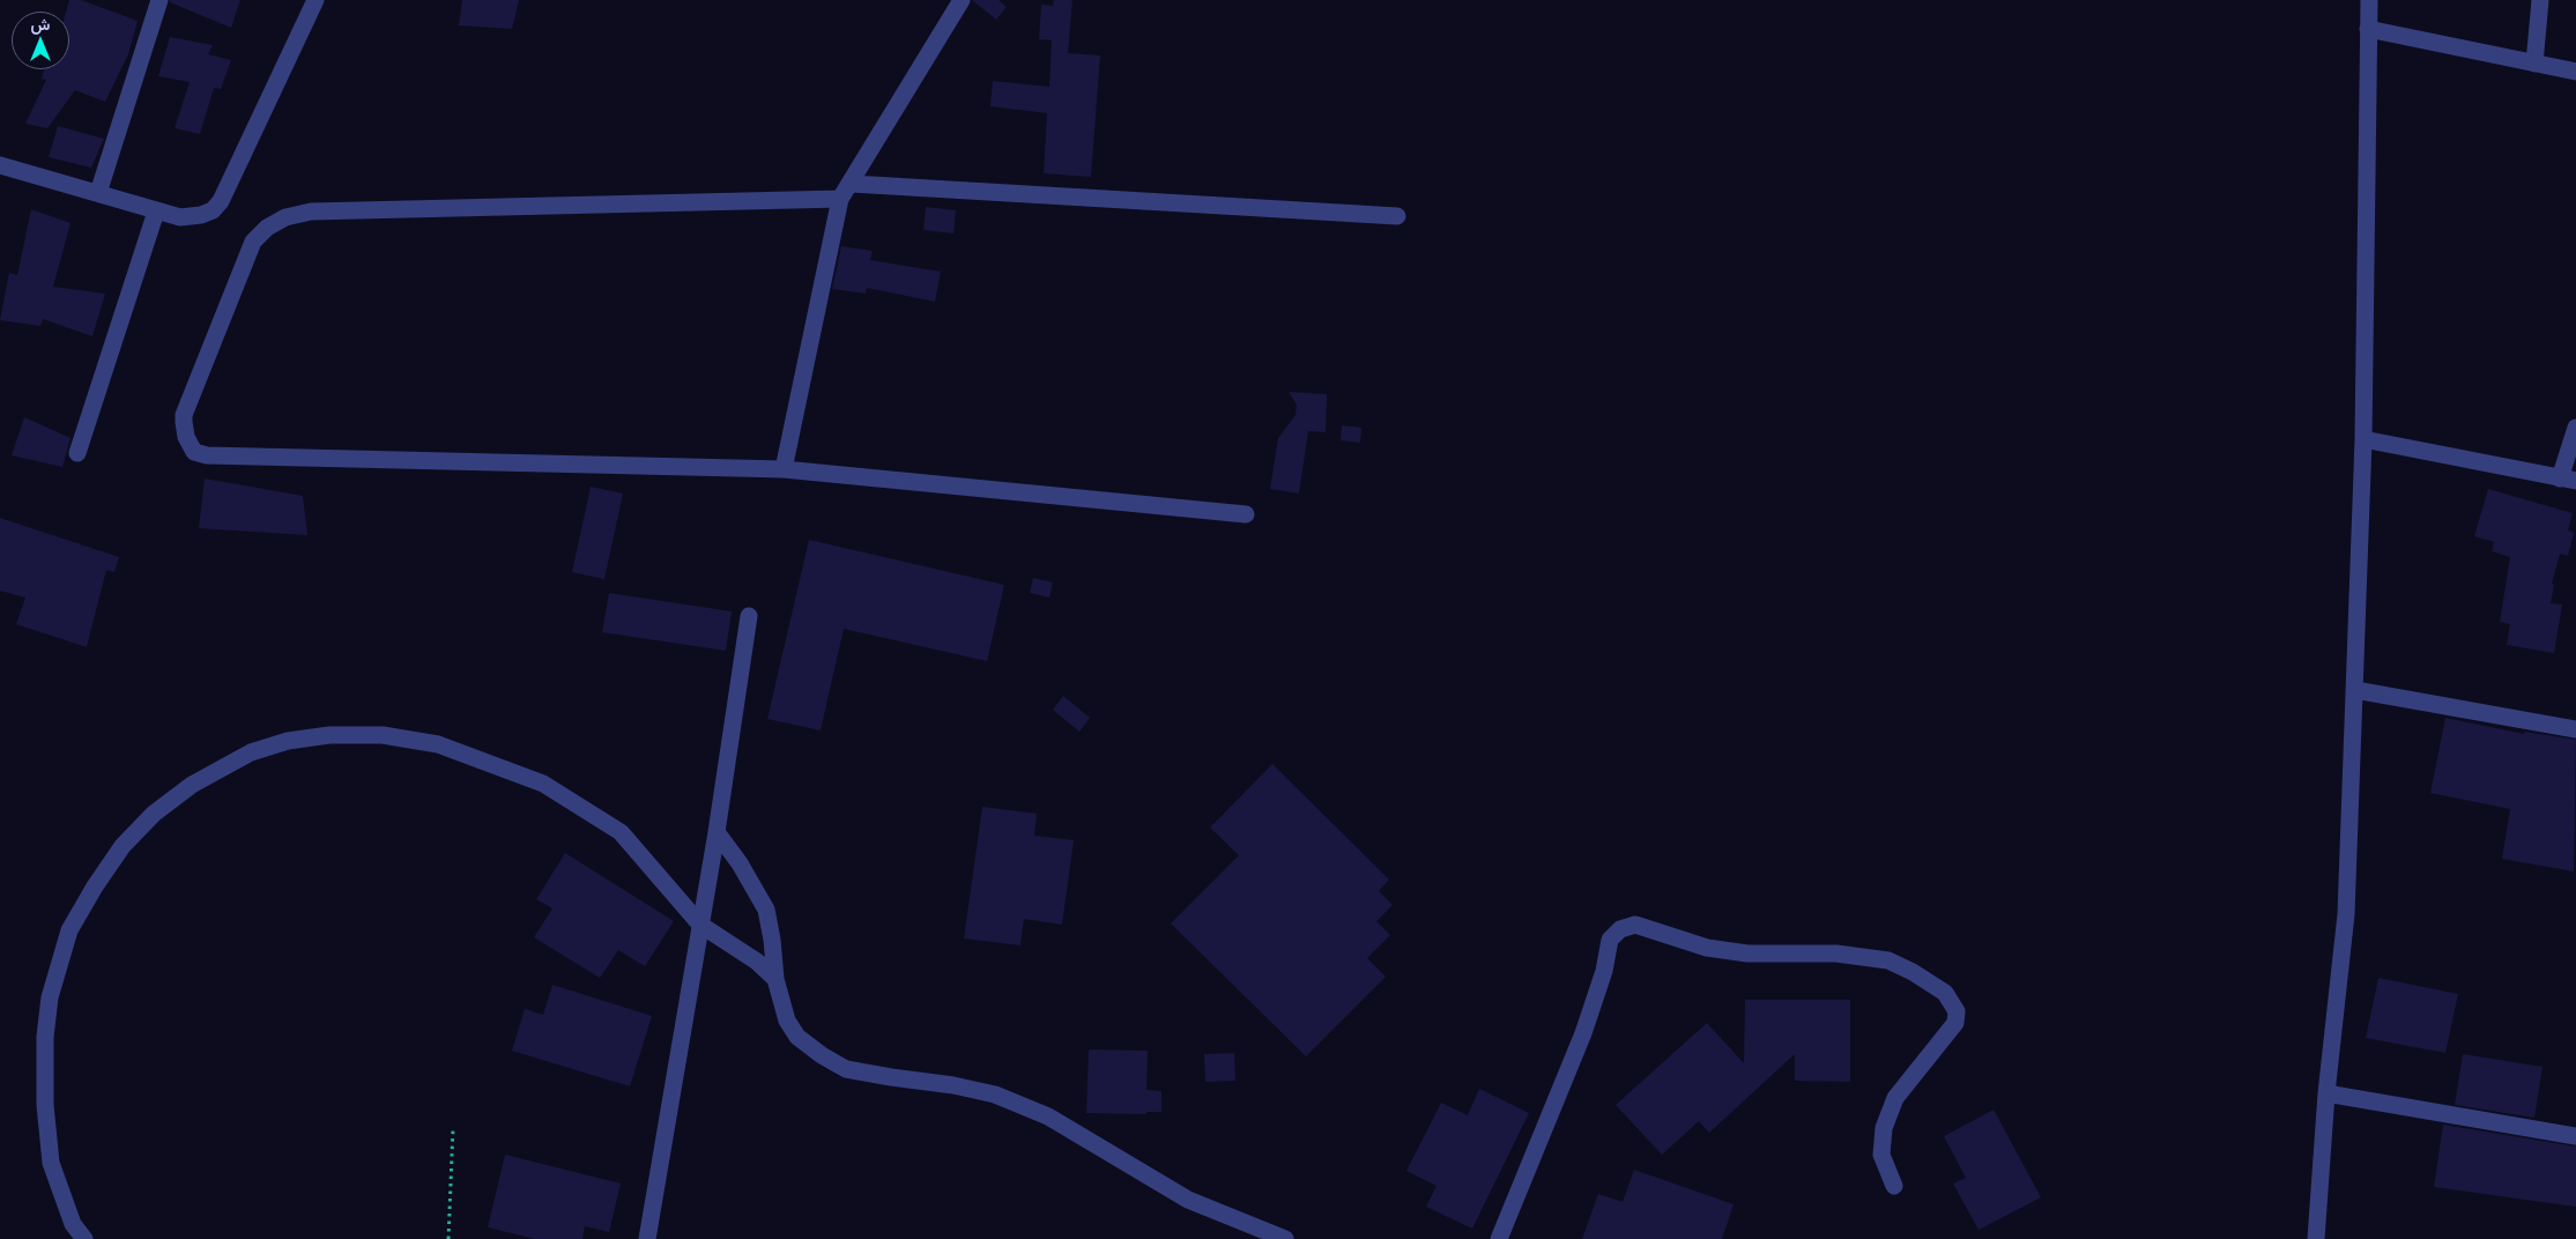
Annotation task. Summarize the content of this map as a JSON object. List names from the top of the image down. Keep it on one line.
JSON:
{"north":"top"}
